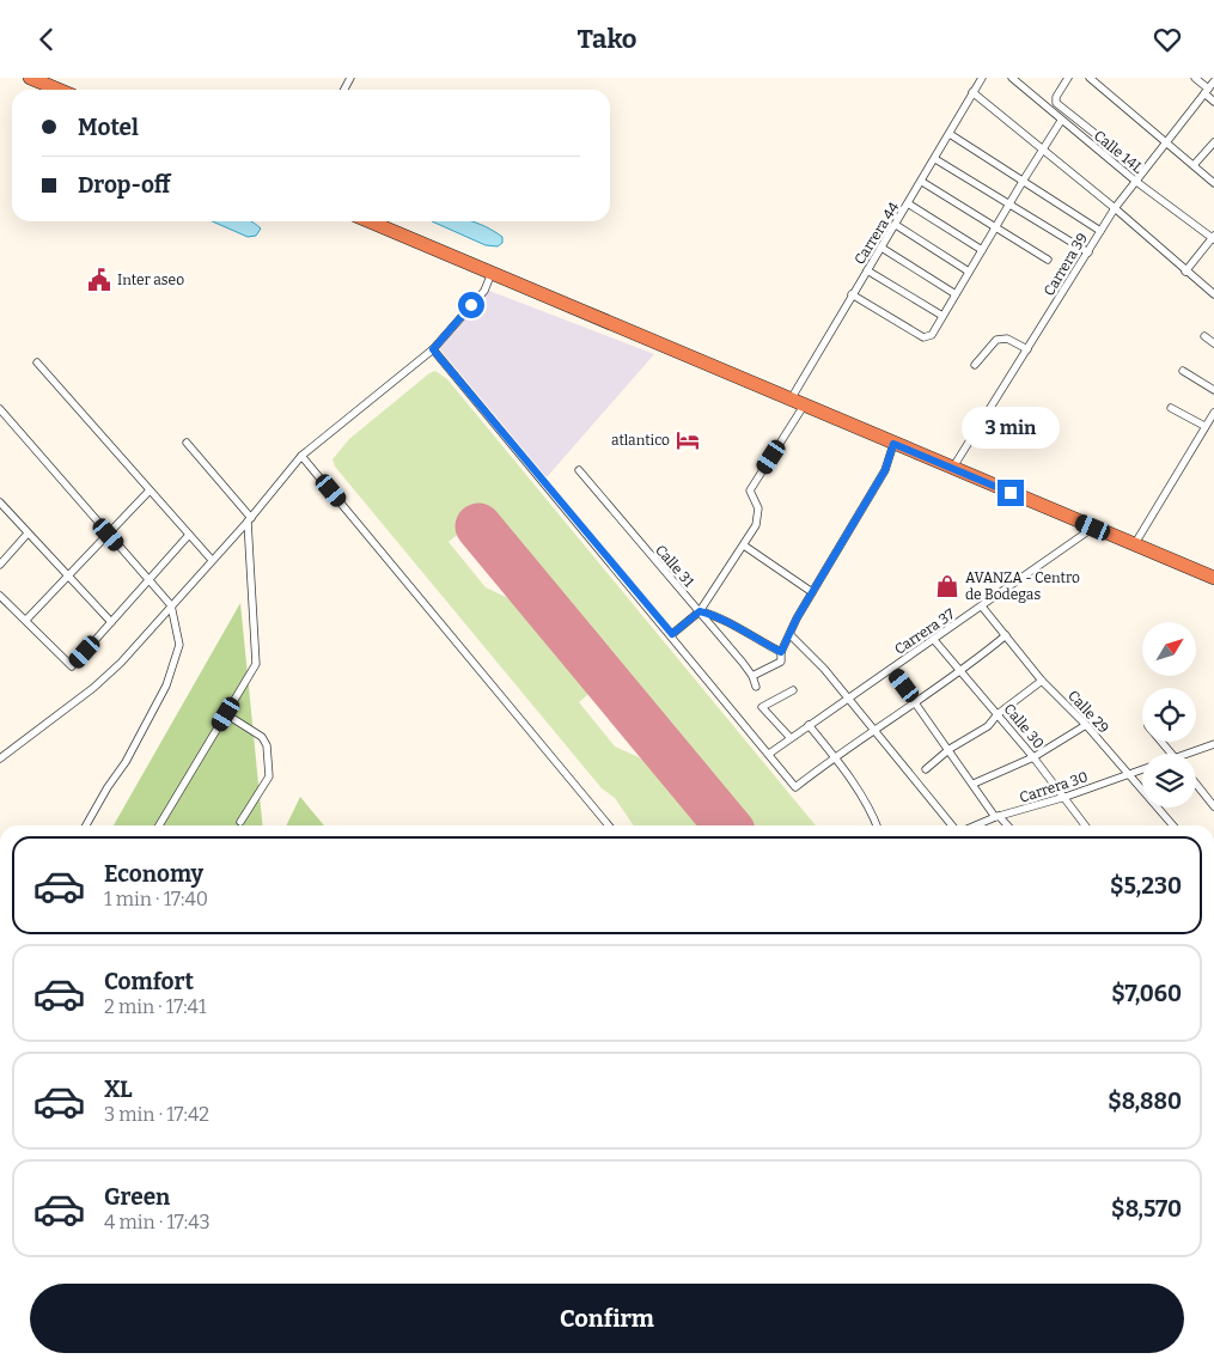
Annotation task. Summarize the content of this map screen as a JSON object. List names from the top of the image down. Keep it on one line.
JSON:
{"streets":{"street":["Calle 14L","Carrera 44","Carrera 39","Calle 31","Carrera 37","Calle 29","Calle 30","Carrera 30"]},"crossings":[["Calle 14L","Carrera 39"],["Carrera 37","Calle 29"],["Carrera 37","Calle 30"],["Calle 29","Carrera 30"],["Calle 30","Carrera 30"]],"places":{"public building":["Inter aseo"],"hotel":["atlantico"],"shop":["AVANZA - Centro de Bodegas"]},"north":"top right","page":{"header":"Tako","banner":["Motel","Drop-off"],"bubble":"3 min","list":[{"name":"Economy","note":"1 min · 17:40","value":"$5,230"},{"name":"Comfort","note":"2 min · 17:41","value":"$7,060"},{"name":"XL","note":"3 min · 17:42","value":"$8,880"},{"name":"Green","note":"4 min · 17:43","value":"$8,570"}],"buttons":"Confirm"}}
